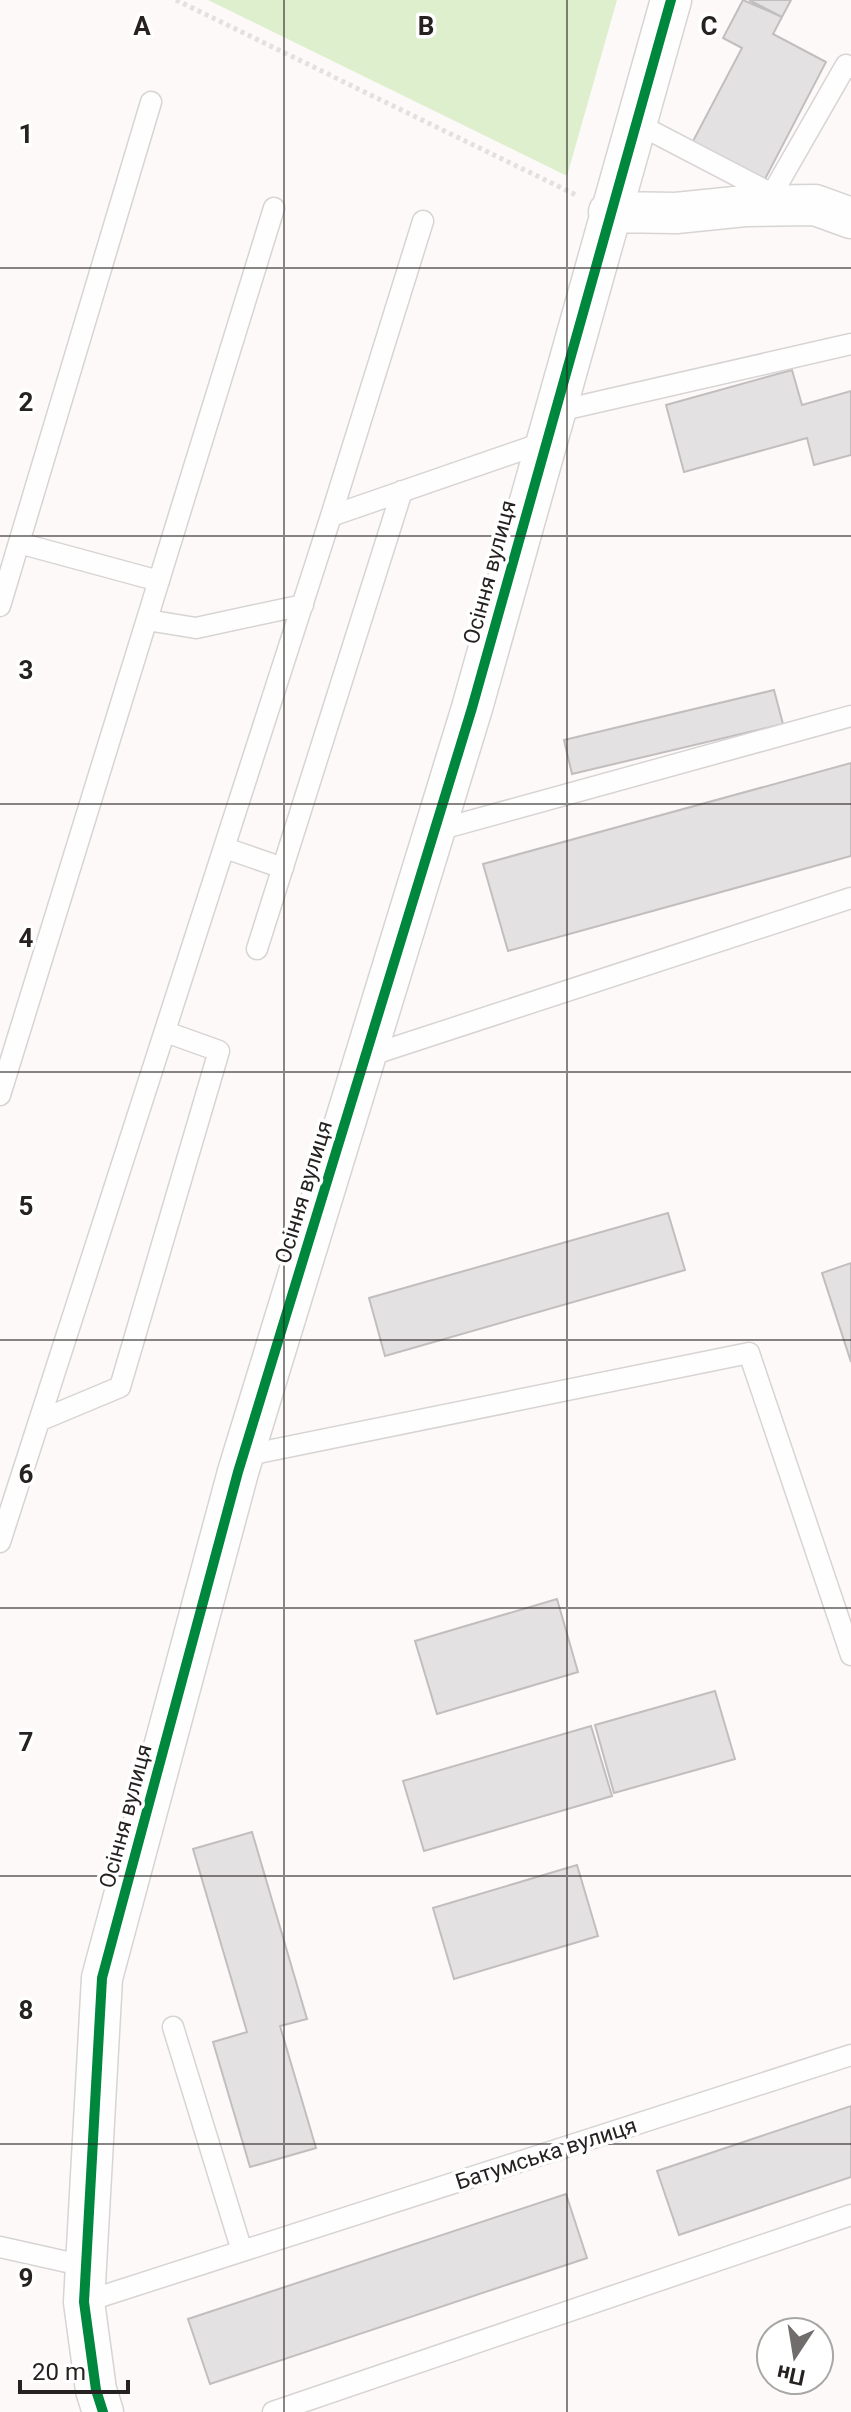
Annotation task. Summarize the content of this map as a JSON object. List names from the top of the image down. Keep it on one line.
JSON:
{"streets":{"street":["Осіння вулиця"],"lane":["Батумська вулиця"]},"crossings":[["Осіння вулиця","Батумська вулиця"]],"scale_bar":"20 m","north":"bottom","grid":{"columns":["A","B","C"],"rows":["1","2","3","4","5","6","7","8","9"]}}
